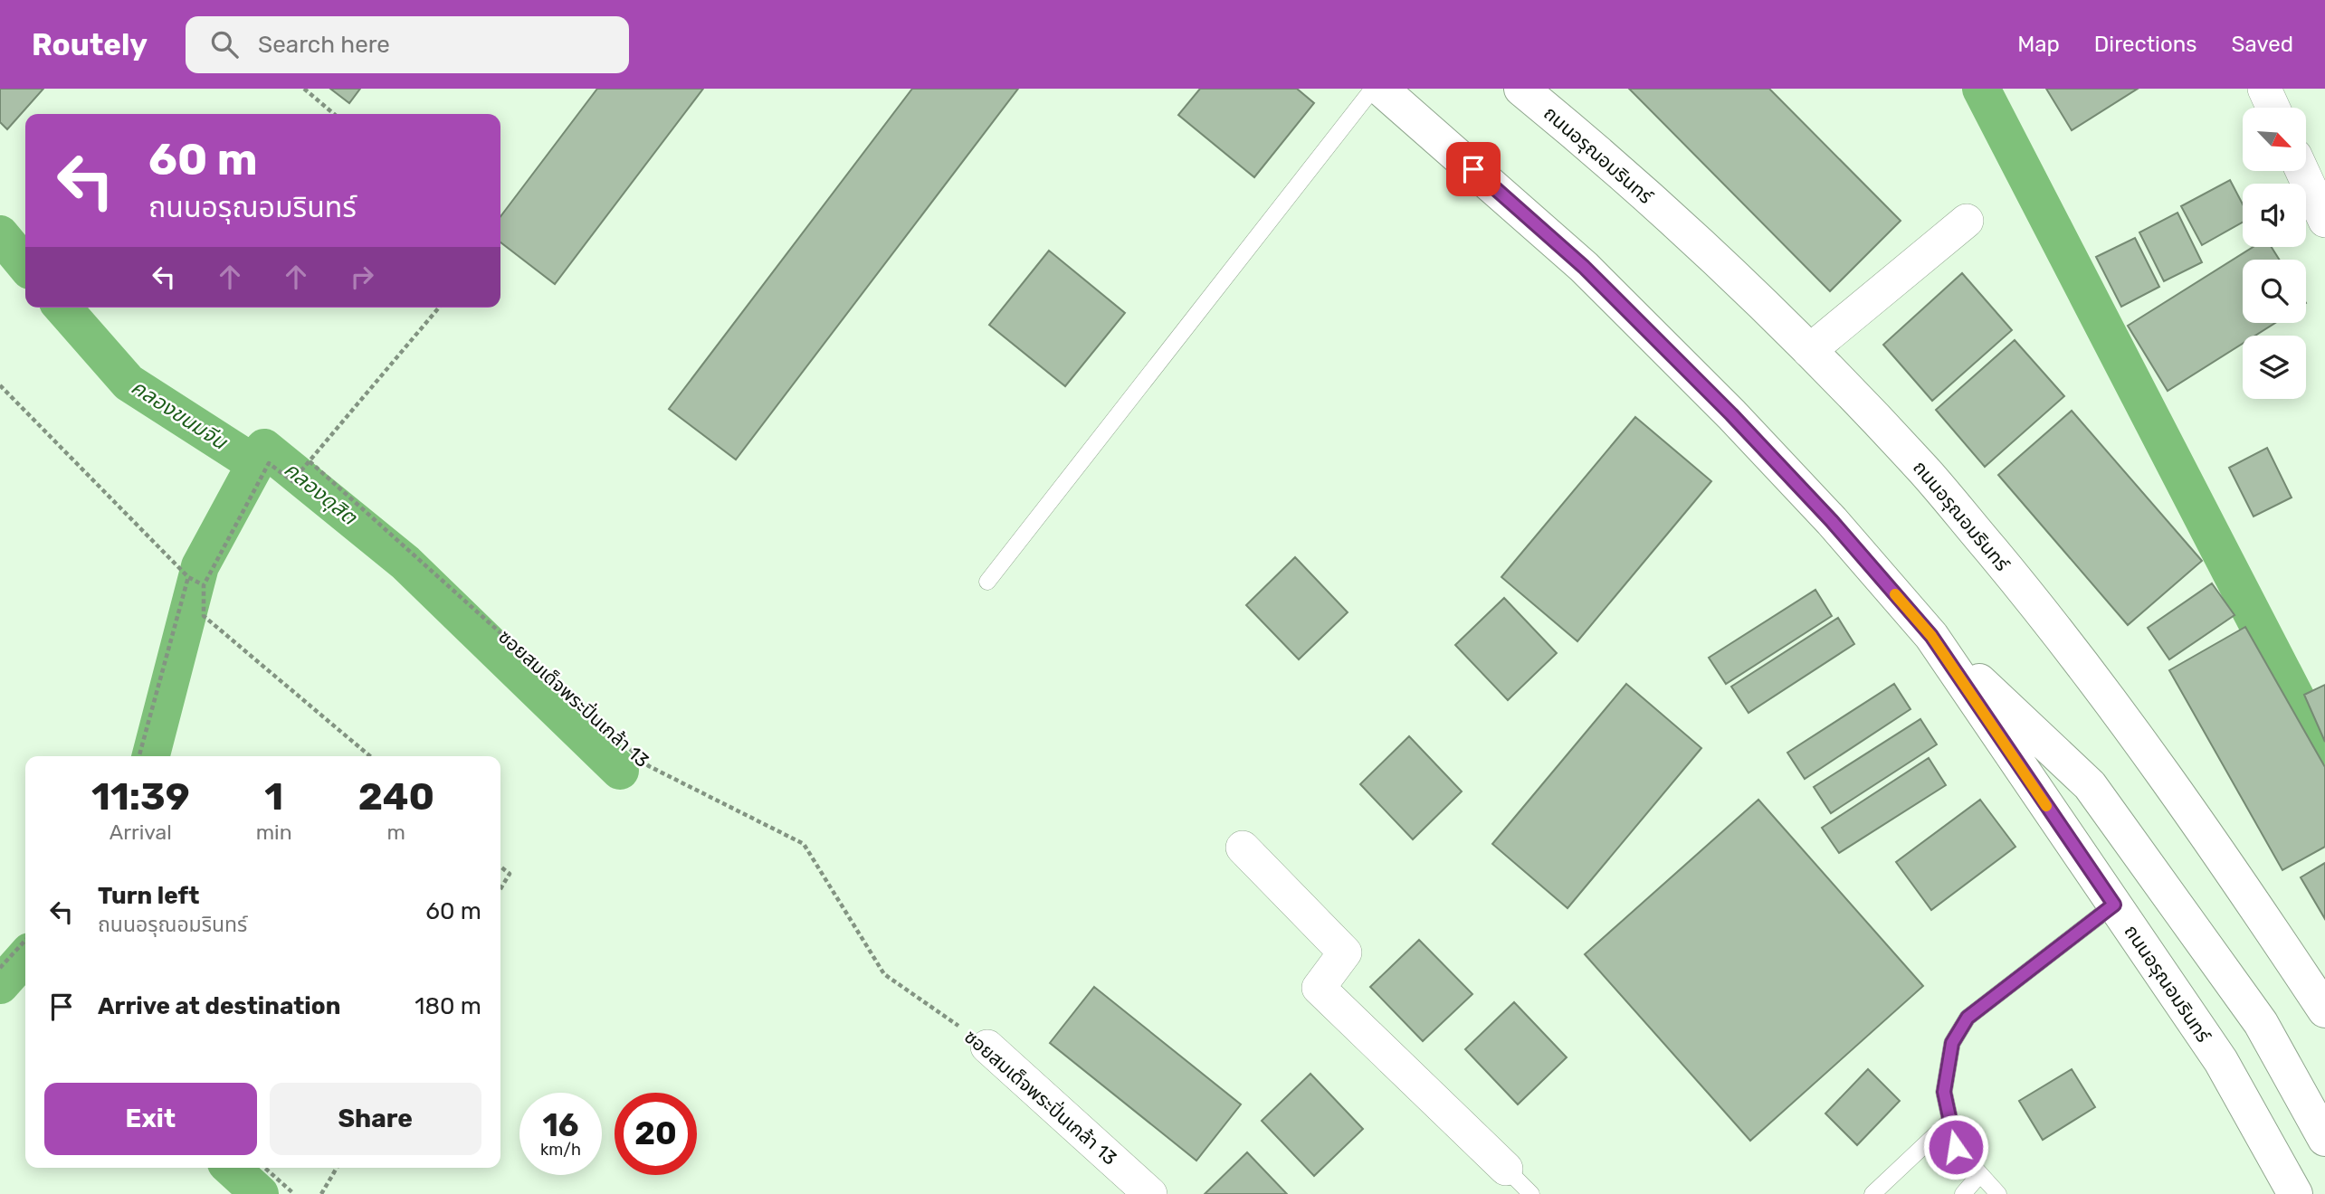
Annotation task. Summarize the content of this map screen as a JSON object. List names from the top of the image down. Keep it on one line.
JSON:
{"streets":{"main road":["ถนนอรุณอมรินทร์"],"street":["ซอยสมเด็จพระปิ่นเกล้า 13"]},"water":["คลองขนมจีน","คลองดุสิต"],"north":"bottom right","page":{"header":"Routely","search":"Search here","nav":["Map","Directions","Saved"],"turn":["60 m","ถนนอรุณอมรินทร์"],"eta":["11:39","Arrival","1","min","240","m"],"list":[{"name":"Turn left","note":"ถนนอรุณอมรินทร์","value":"60 m"},{"name":"Arrive at destination","value":"180 m"}],"buttons":["Exit","Share"],"speed":"16 km/h","limit":"20"}}
